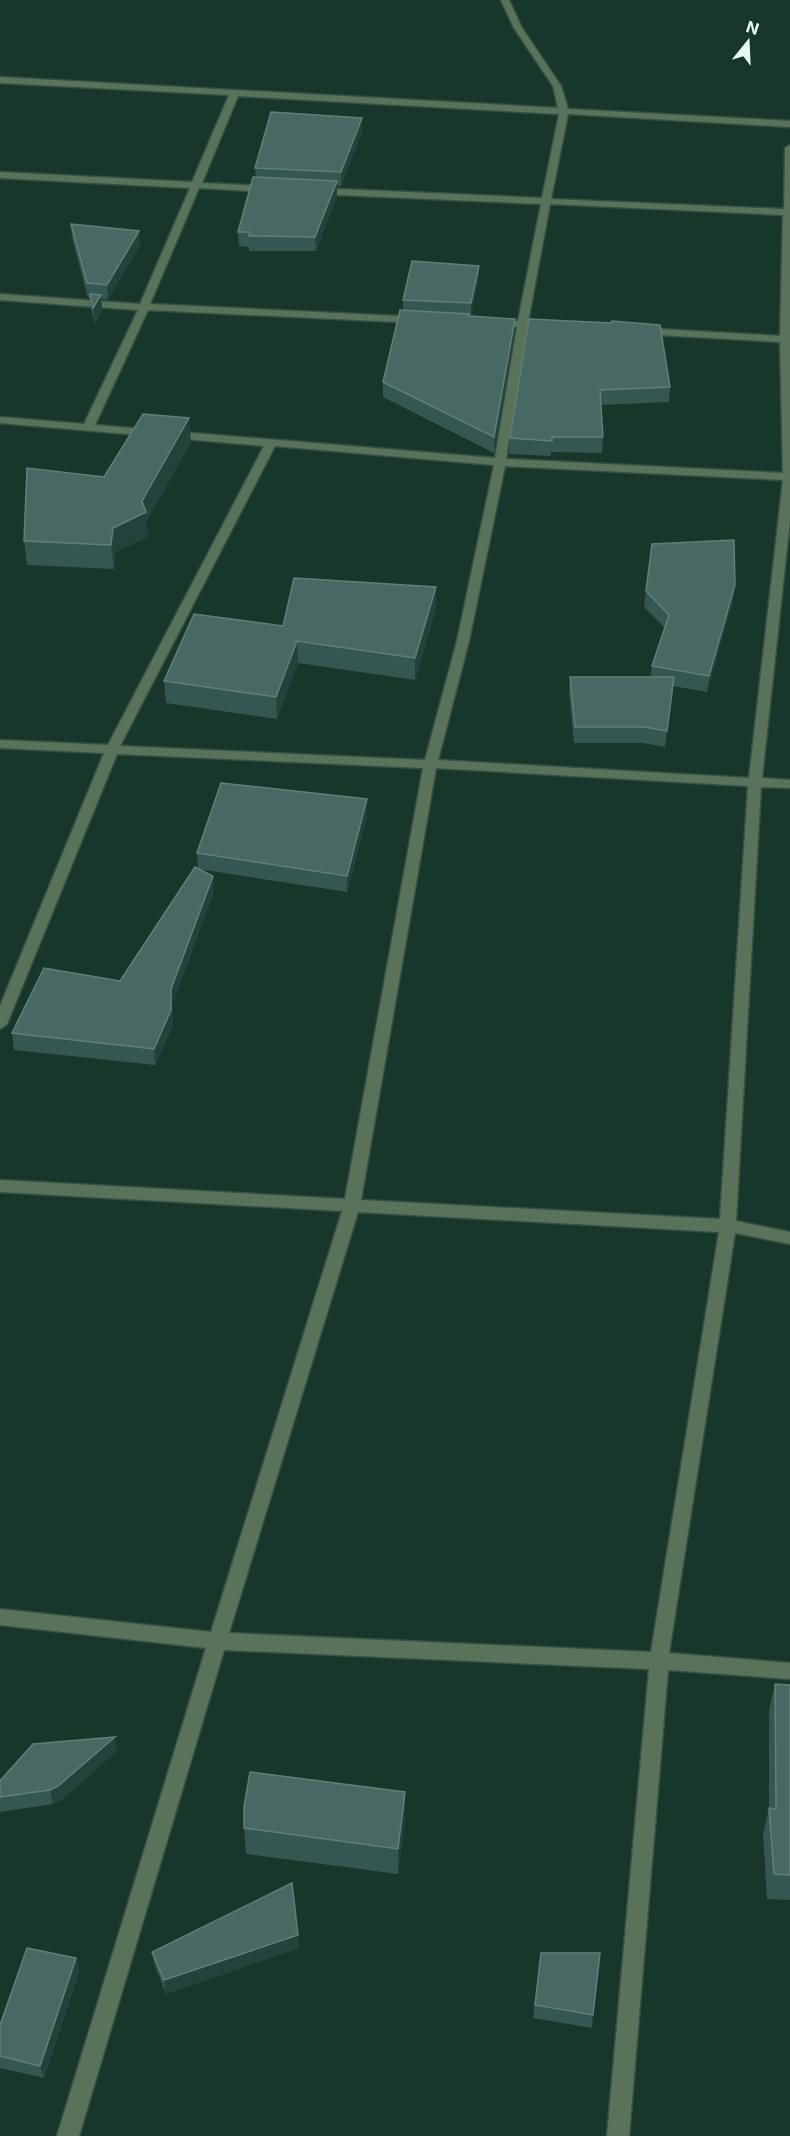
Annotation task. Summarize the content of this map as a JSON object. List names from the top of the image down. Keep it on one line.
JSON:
{"north":"top"}
